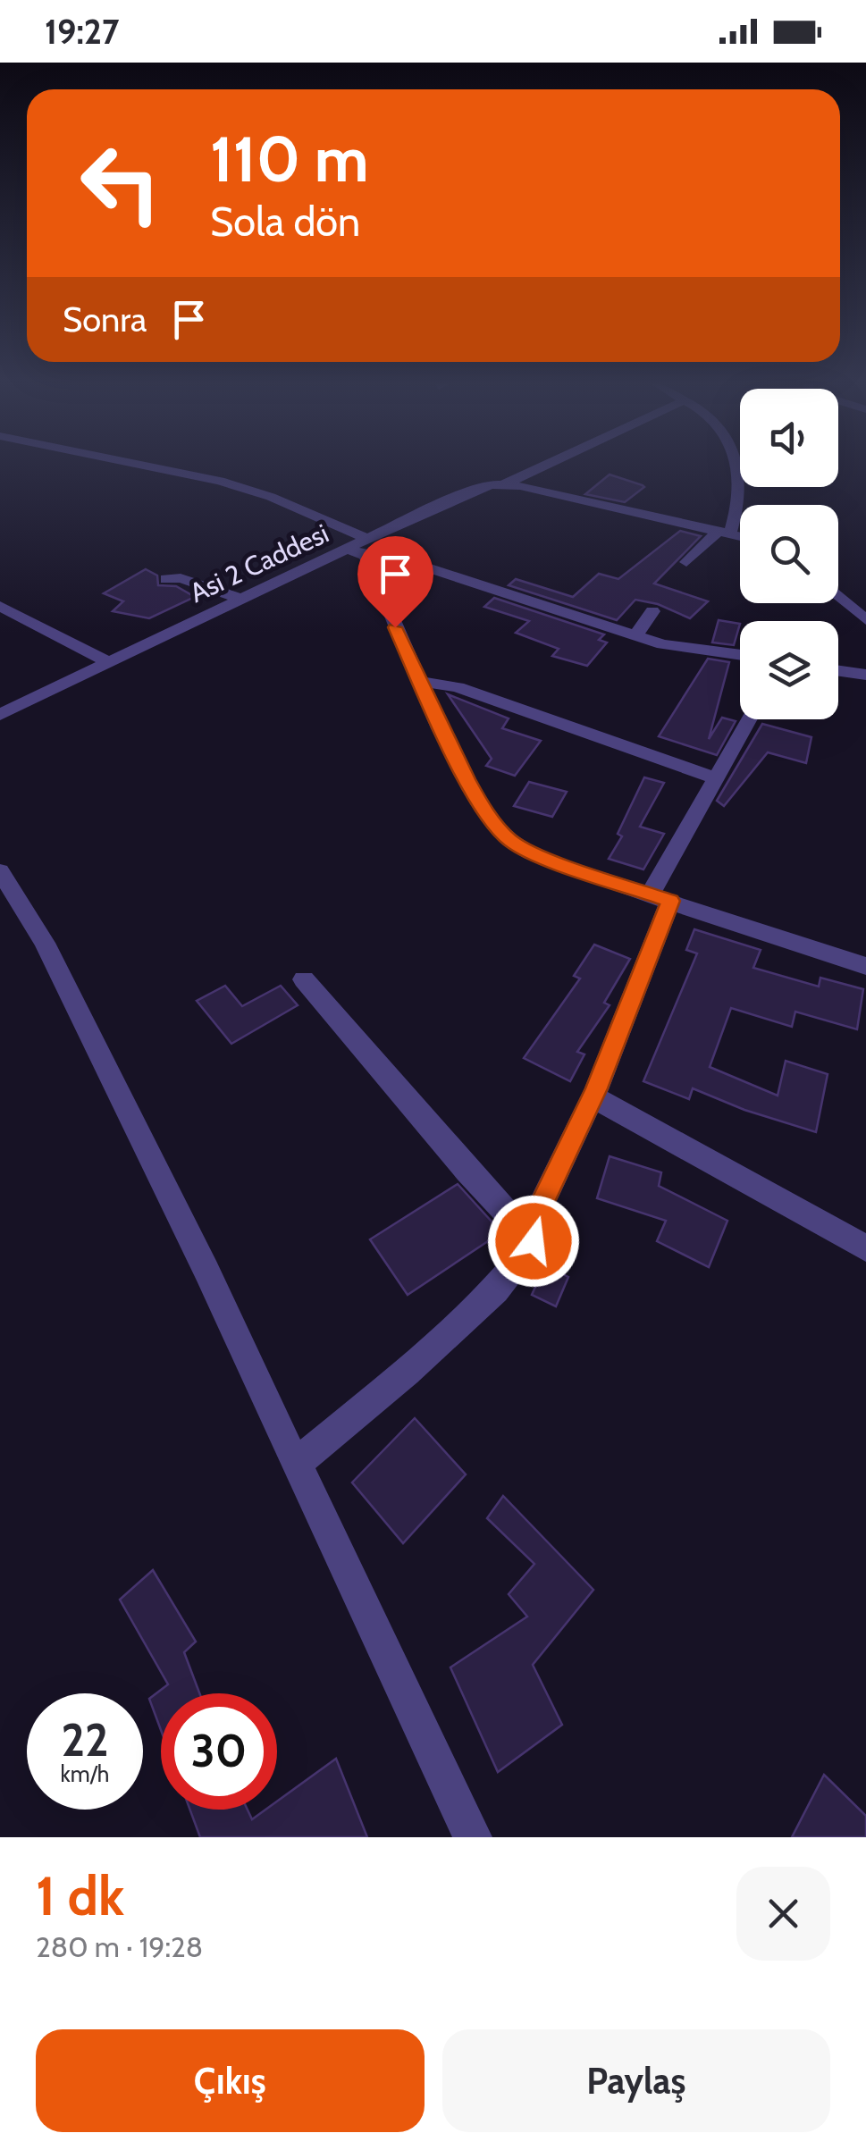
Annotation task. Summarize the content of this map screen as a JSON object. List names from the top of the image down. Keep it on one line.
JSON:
{"streets":{"street":["Asi 2 Caddesi"]},"page":{"status":"19:27","turn":["110 m","Sola dön"],"then":"Sonra","speed":"22 km/h","limit":"30","heading":["1 dk","280 m · 19:28"],"buttons":["Çıkış","Paylaş"]}}
